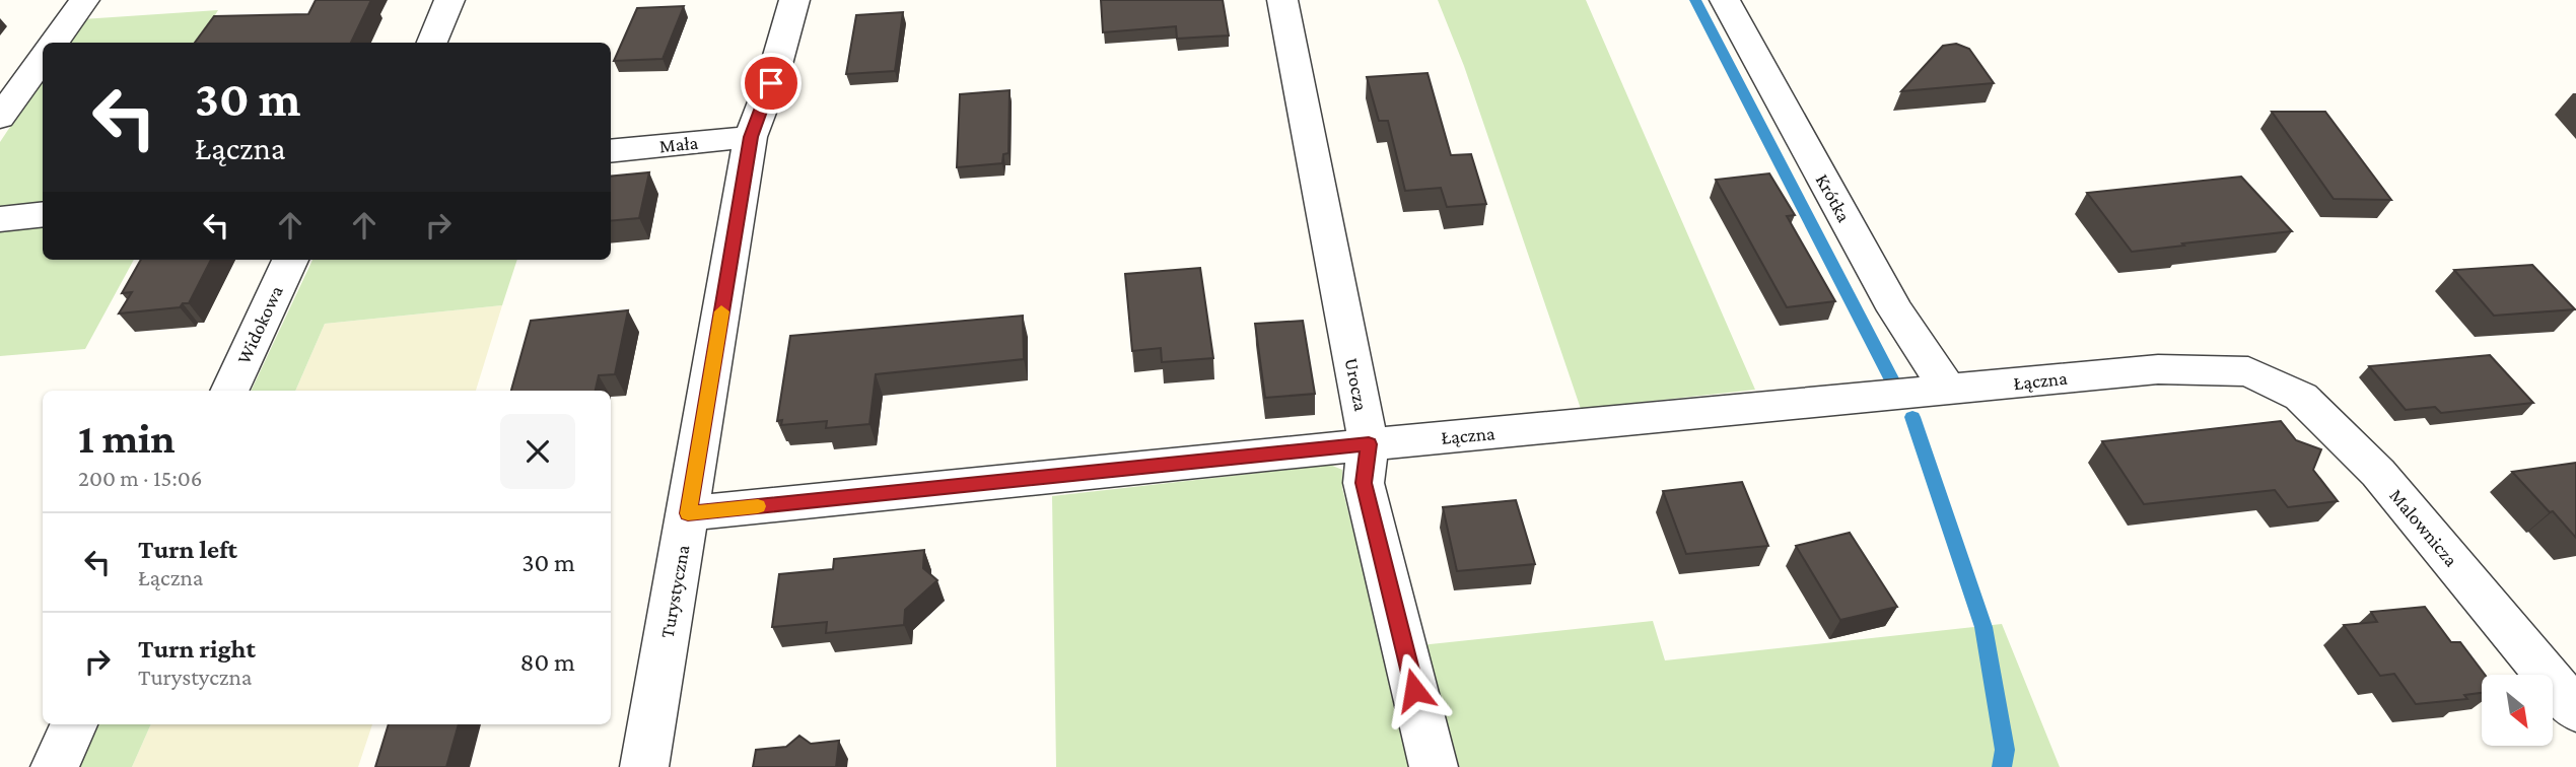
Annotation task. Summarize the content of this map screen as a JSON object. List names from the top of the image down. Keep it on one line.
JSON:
{"streets":{"street":["Mała","Krótka","Widokowa","Łączna","Urocza","Malownicza","Turystyczna"]},"crossings":[["Mała","Turystyczna"],["Krótka","Łączna"],["Łączna","Urocza"],["Łączna","Malownicza"],["Łączna","Turystyczna"]],"north":"bottom right","page":{"turn":["30 m","Łączna"],"heading":["1 min","200 m · 15:06"],"list":[{"name":"Turn left","note":"Łączna","value":"30 m"},{"name":"Turn right","note":"Turystyczna","value":"80 m"}]}}
